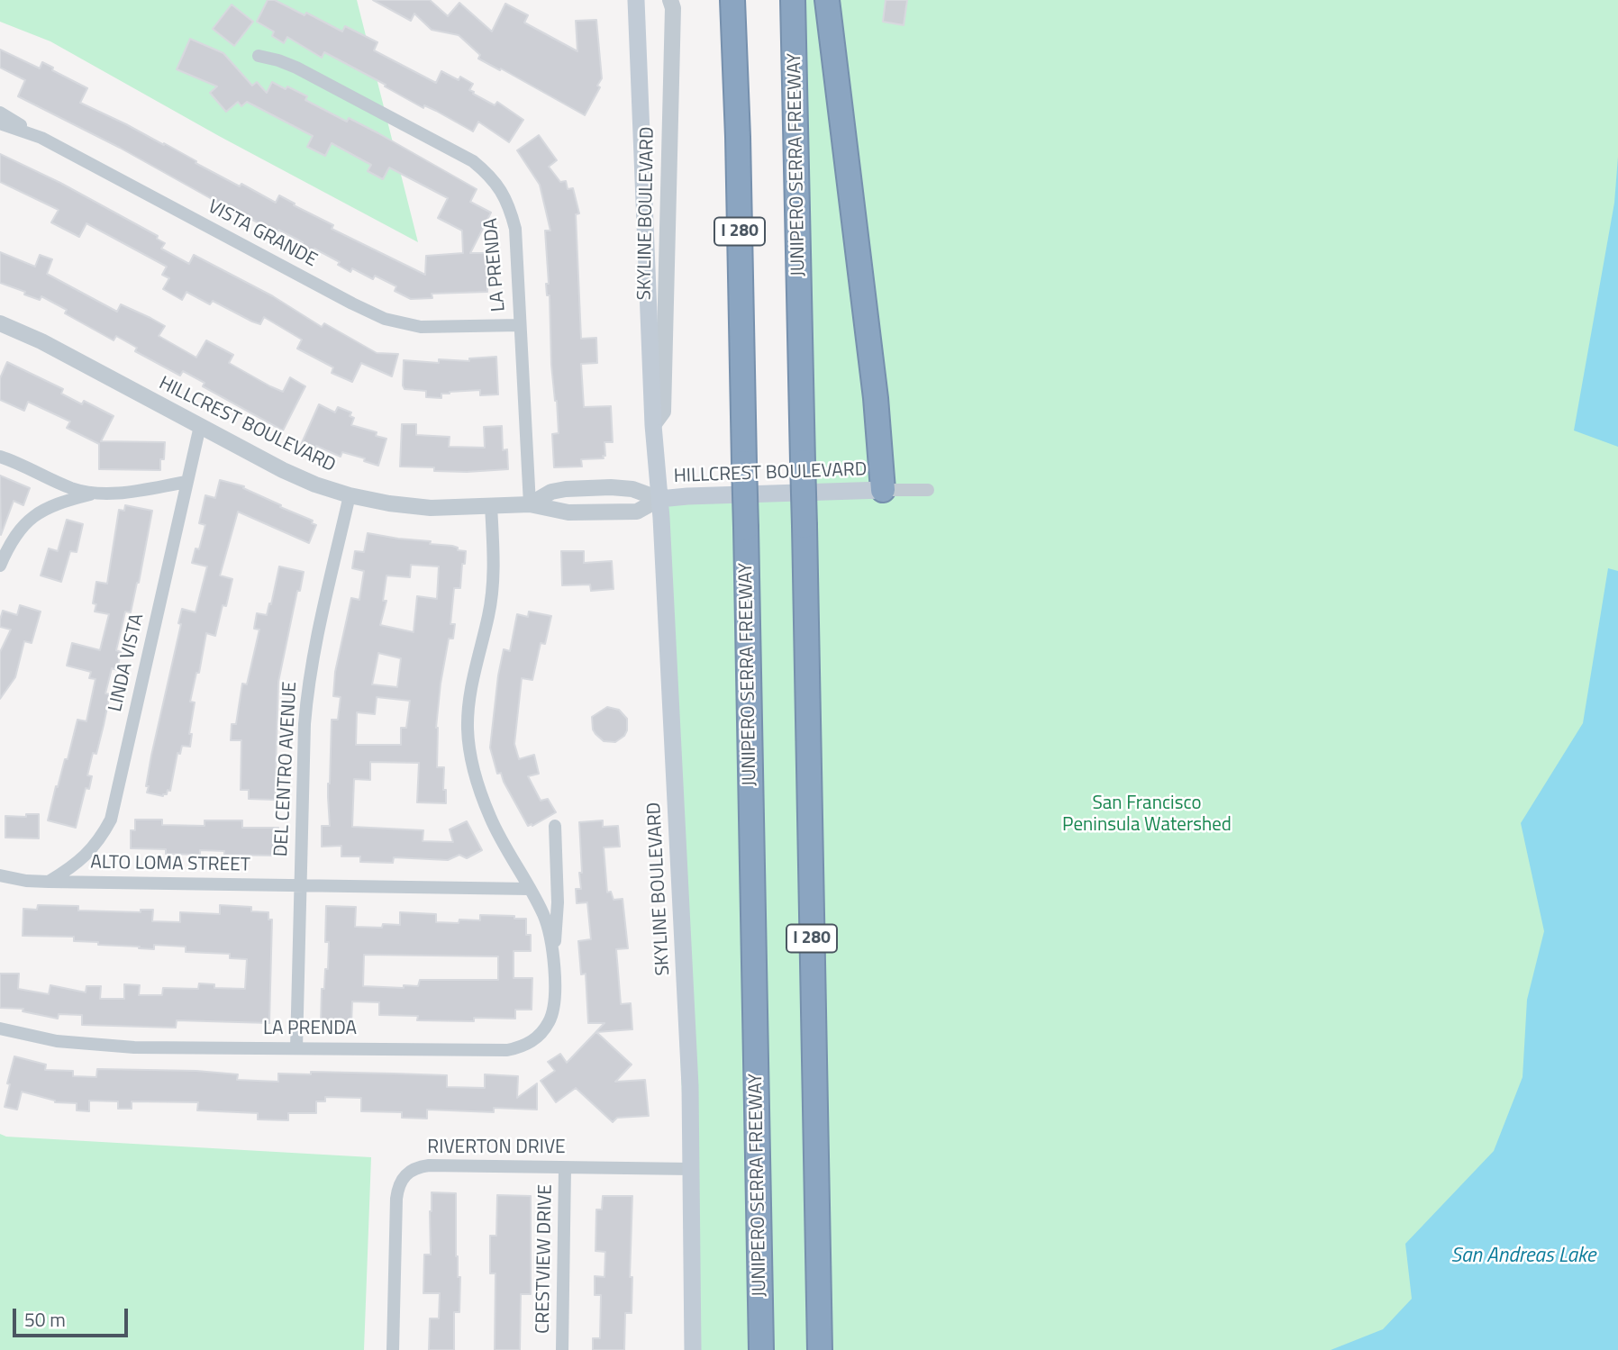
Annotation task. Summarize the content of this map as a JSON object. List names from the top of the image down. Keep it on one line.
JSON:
{"streets":{"highway":["JUNIPERO SERRA FREEWAY","I 280"],"main road":["SKYLINE BOULEVARD","HILLCREST BOULEVARD"],"street":["VISTA GRANDE","LA PRENDA","LINDA VISTA","DEL CENTRO AVENUE","ALTO LOMA STREET","RIVERTON DRIVE","CRESTVIEW DRIVE"]},"crossings":[["SKYLINE BOULEVARD","HILLCREST BOULEVARD"],["SKYLINE BOULEVARD","RIVERTON DRIVE"],["VISTA GRANDE","LA PRENDA"],["LA PRENDA","HILLCREST BOULEVARD"],["LA PRENDA","DEL CENTRO AVENUE"],["LA PRENDA","ALTO LOMA STREET"],["HILLCREST BOULEVARD","LINDA VISTA"],["HILLCREST BOULEVARD","DEL CENTRO AVENUE"],["LINDA VISTA","ALTO LOMA STREET"],["DEL CENTRO AVENUE","ALTO LOMA STREET"],["RIVERTON DRIVE","CRESTVIEW DRIVE"]],"water":["San Andreas Lake"],"parks":["San Francisco Peninsula Watershed"],"scale_bar":"50 m"}
